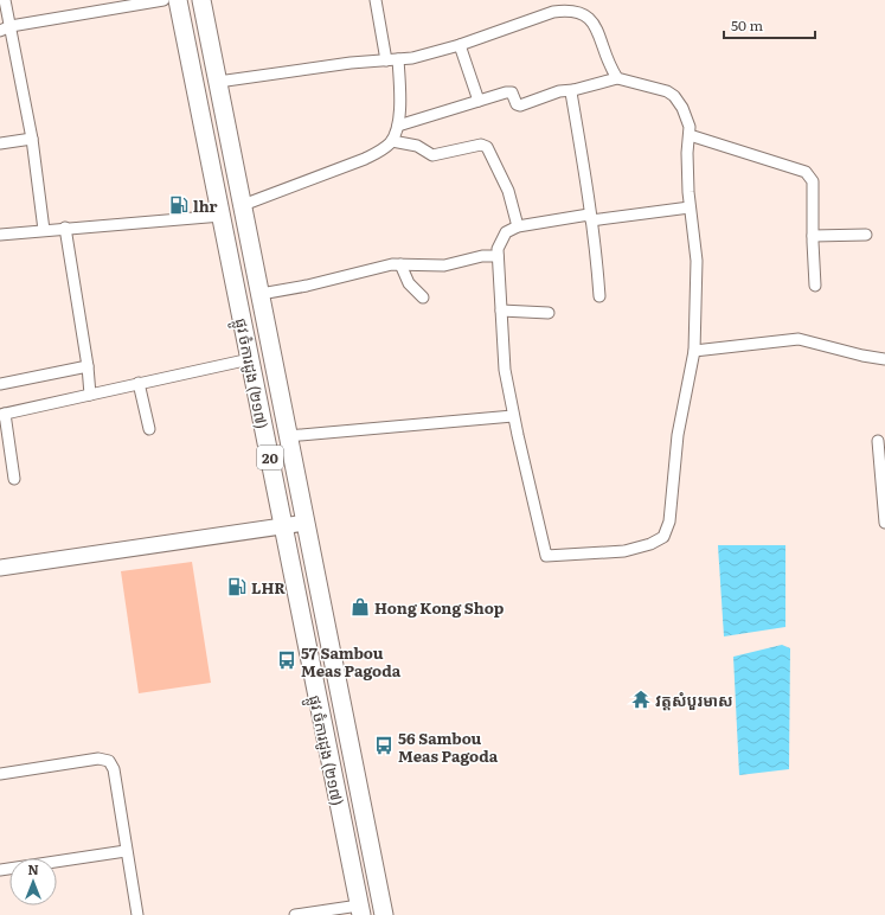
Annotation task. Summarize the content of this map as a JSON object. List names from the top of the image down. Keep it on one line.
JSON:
{"streets":{"main road":["ផ្លូវ ចំការដូង (២១៧)","20"]},"places":{"fuel station":["lhr","LHR"],"shop":["Hong Kong Shop"],"bus stop":["57 Sambou Meas Pagoda","56 Sambou Meas Pagoda"],"temple":["វត្តសំបួរមាស"]},"scale_bar":"50 m","north":"top"}
